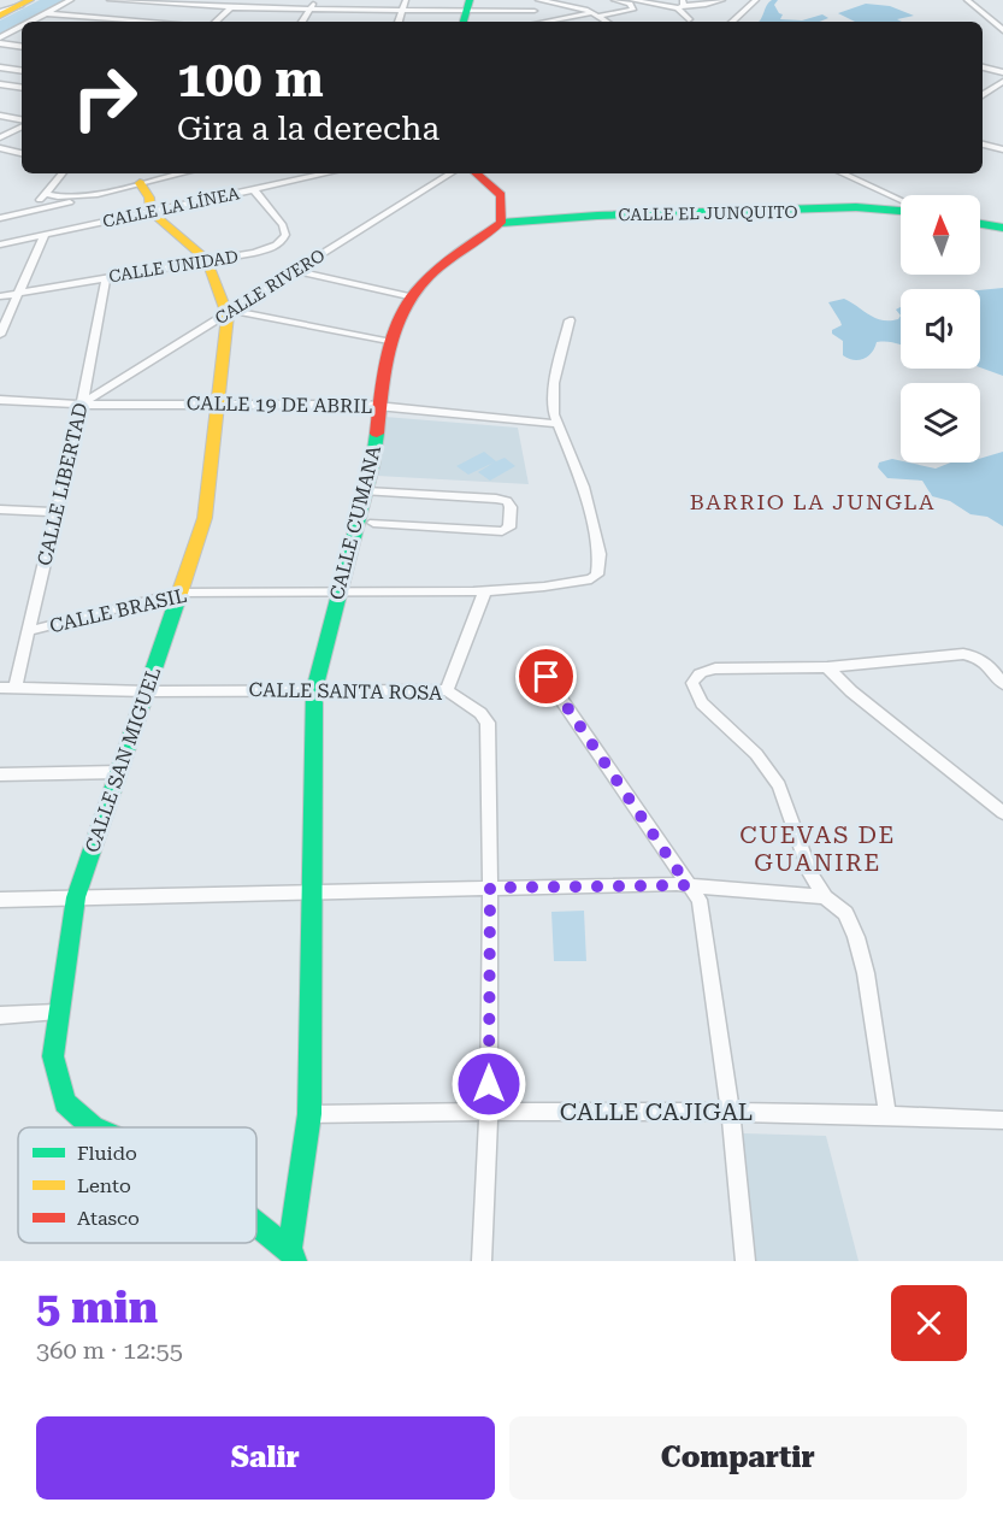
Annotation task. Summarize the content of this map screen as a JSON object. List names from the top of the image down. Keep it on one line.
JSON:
{"streets":{"main road":["CALLE EL JUNQUITO","CALLE CUMANA","CALLE SAN MIGUEL"],"street":["CALLE LA LÍNEA","CALLE UNIDAD","CALLE RIVERO","CALLE 19 DE ABRIL","CALLE LIBERTAD","CALLE BRASIL","CALLE SANTA ROSA","CALLE CAJIGAL"]},"crossings":[["CALLE LA LÍNEA","CALLE UNIDAD"],["CALLE LA LÍNEA","CALLE SAN MIGUEL"],["CALLE EL JUNQUITO","CALLE CUMANA"],["CALLE UNIDAD","CALLE LIBERTAD"],["CALLE UNIDAD","CALLE SAN MIGUEL"],["CALLE RIVERO","CALLE 19 DE ABRIL"],["CALLE RIVERO","CALLE LIBERTAD"],["CALLE RIVERO","CALLE SAN MIGUEL"],["CALLE 19 DE ABRIL","CALLE LIBERTAD"],["CALLE 19 DE ABRIL","CALLE CUMANA"],["CALLE 19 DE ABRIL","CALLE BRASIL"],["CALLE 19 DE ABRIL","CALLE SAN MIGUEL"],["CALLE LIBERTAD","CALLE BRASIL"],["CALLE LIBERTAD","CALLE SANTA ROSA"],["CALLE CUMANA","CALLE BRASIL"],["CALLE CUMANA","CALLE SANTA ROSA"],["CALLE CUMANA","CALLE SAN MIGUEL"],["CALLE BRASIL","CALLE SAN MIGUEL"],["CALLE SANTA ROSA","CALLE SAN MIGUEL"],["CALLE SANTA ROSA","CALLE CAJIGAL"],["CALLE SAN MIGUEL","CALLE CAJIGAL"]],"districts":["BARRIO LA JUNGLA","CUEVAS DE GUANIRE"],"legend":["Fluido","Lento","Atasco"],"north":"top","page":{"turn":["100 m","Gira a la derecha"],"heading":["5 min","360 m · 12:55"],"buttons":["Salir","Compartir"]}}
